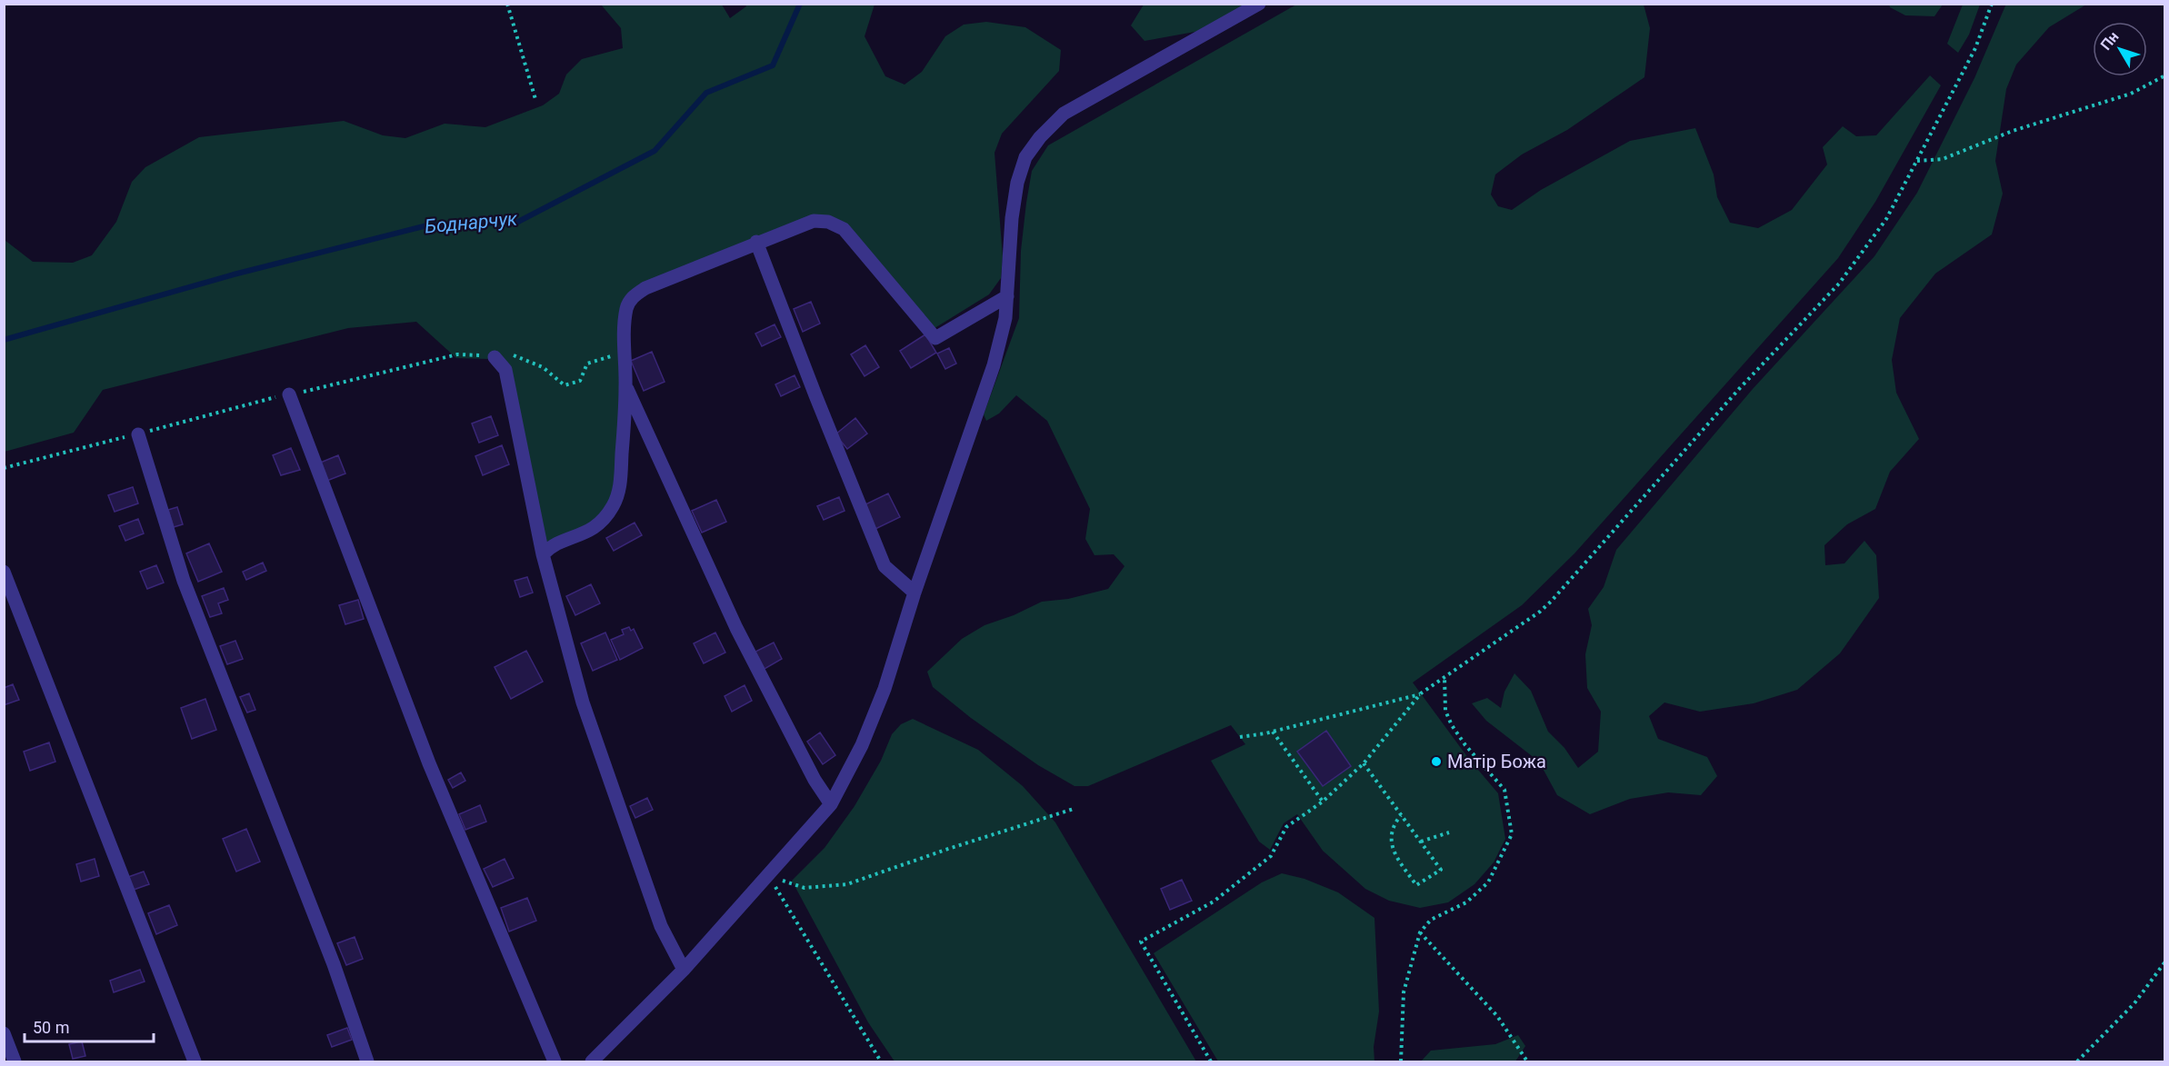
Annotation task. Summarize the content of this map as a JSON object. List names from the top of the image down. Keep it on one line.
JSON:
{"water":["Боднарчук"],"places":["Матір Божа"],"scale_bar":"50 m","north":"top left"}
